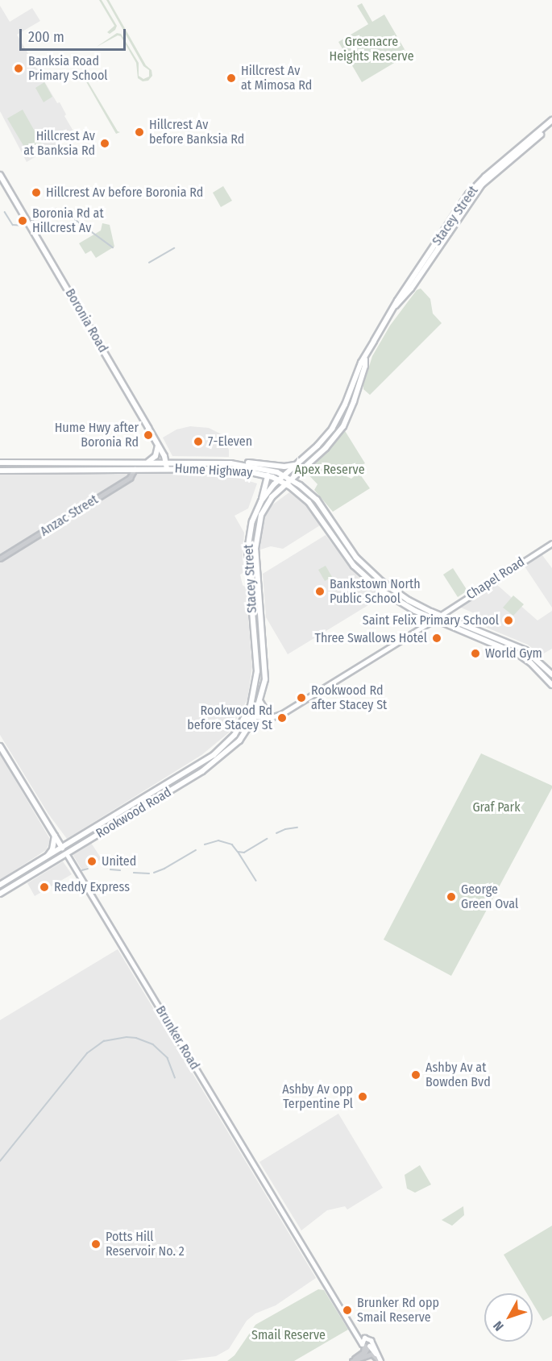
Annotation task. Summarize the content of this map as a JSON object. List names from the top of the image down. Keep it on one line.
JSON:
{"streets":{"main road":["Stacey Street","Boronia Road","Hume Highway","Chapel Road","Rookwood Road","Brunker Road"],"street":["Anzac Street"]},"crossings":[["Stacey Street","Hume Highway"],["Stacey Street","Rookwood Road"],["Boronia Road","Hume Highway"],["Hume Highway","Anzac Street"],["Hume Highway","Chapel Road"],["Rookwood Road","Brunker Road"]],"parks":["Greenacre Heights Reserve","Apex Reserve","Graf Park","Smail Reserve"],"places":["Banksia Road Primary School","Hillcrest Av at Mimosa Rd","Hillcrest Av before Banksia Rd","Hillcrest Av at Banksia Rd","Hillcrest Av before Boronia Rd","Boronia Rd at Hillcrest Av","Hume Hwy after Boronia Rd","7-Eleven","Bankstown North Public School","Saint Felix Primary School","Three Swallows Hotel","World Gym","Rookwood Rd after Stacey St","Rookwood Rd before Stacey St","United","Reddy Express","George Green Oval","Ashby Av at Bowden Bvd","Ashby Av opp Terpentine Pl","Potts Hill Reservoir No. 2","Brunker Rd opp Smail Reserve"],"scale_bar":"200 m","north":"bottom left"}
